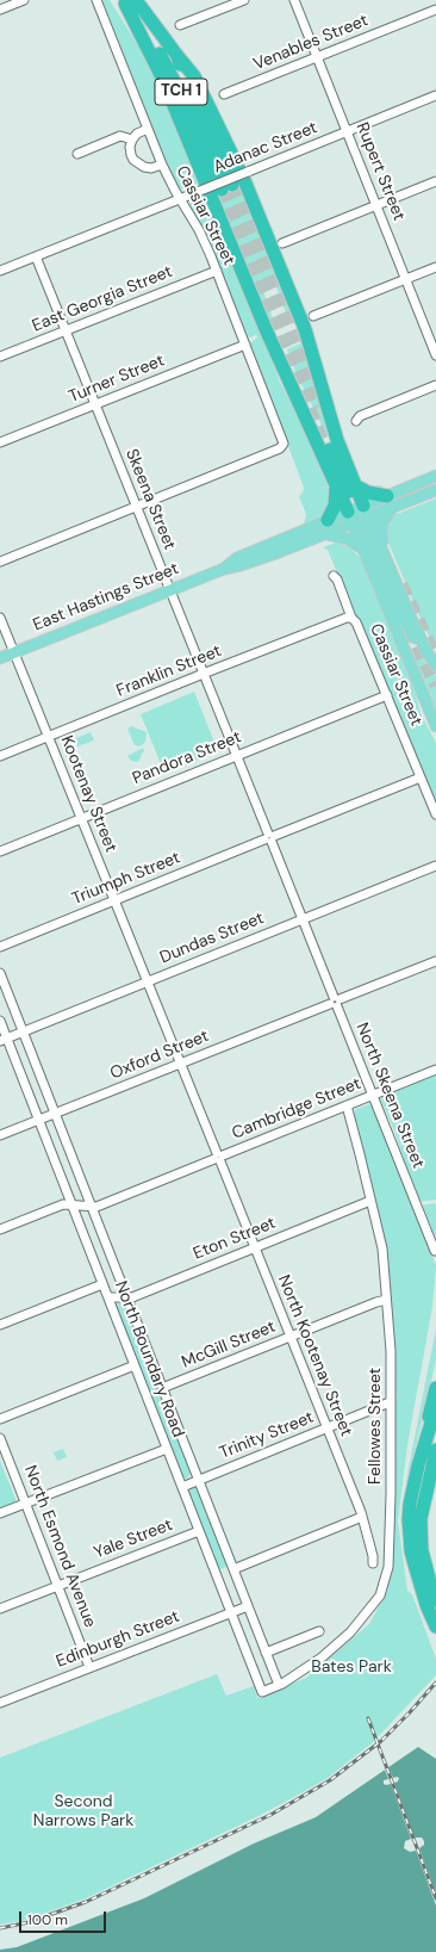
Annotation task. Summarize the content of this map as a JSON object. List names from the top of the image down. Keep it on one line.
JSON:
{"streets":{"highway":["TCH 1"],"main road":["East Hastings Street"],"street":["Venables Street","Adanac Street","Rupert Street","Cassiar Street","East Georgia Street","Turner Street","Skeena Street","Franklin Street","Pandora Street","Kootenay Street","Triumph Street","Dundas Street","Oxford Street","North Skeena Street","Cambridge Street","Eton Street","McGill Street","North Kootenay Street","North Boundary Road","Fellowes Street","Trinity Street","Yale Street","North Esmond Avenue","Edinburgh Street"]},"crossings":[["Venables Street","Rupert Street"],["Adanac Street","Rupert Street"],["Adanac Street","Cassiar Street"],["Adanac Street","Skeena Street"],["Cassiar Street","East Georgia Street"],["Cassiar Street","Turner Street"],["Cassiar Street","Skeena Street"],["Cassiar Street","Franklin Street"],["Cassiar Street","Pandora Street"],["Cassiar Street","Triumph Street"],["East Georgia Street","Skeena Street"],["Turner Street","Skeena Street"],["Skeena Street","East Hastings Street"],["Skeena Street","Franklin Street"],["Skeena Street","Pandora Street"],["Skeena Street","Triumph Street"],["Skeena Street","Dundas Street"],["Skeena Street","North Skeena Street"],["East Hastings Street","Kootenay Street"],["Franklin Street","Kootenay Street"],["Pandora Street","Kootenay Street"],["Kootenay Street","Triumph Street"],["Kootenay Street","Dundas Street"],["Kootenay Street","North Kootenay Street"],["Dundas Street","North Skeena Street"],["Dundas Street","North Kootenay Street"],["Dundas Street","North Boundary Road"],["Oxford Street","North Skeena Street"],["Oxford Street","North Kootenay Street"],["Oxford Street","North Boundary Road"],["North Skeena Street","Cambridge Street"],["Cambridge Street","North Kootenay Street"],["Cambridge Street","North Boundary Road"],["Cambridge Street","Fellowes Street"],["Eton Street","North Kootenay Street"],["Eton Street","North Boundary Road"],["Eton Street","Fellowes Street"],["McGill Street","North Kootenay Street"],["McGill Street","North Boundary Road"],["McGill Street","Fellowes Street"],["North Kootenay Street","Trinity Street"],["North Boundary Road","Fellowes Street"],["North Boundary Road","Trinity Street"],["North Boundary Road","Yale Street"],["North Boundary Road","Edinburgh Street"],["Fellowes Street","Trinity Street"],["Yale Street","North Esmond Avenue"],["North Esmond Avenue","Edinburgh Street"]],"parks":["Bates Park","Second Narrows Park"],"scale_bar":"100 m"}
